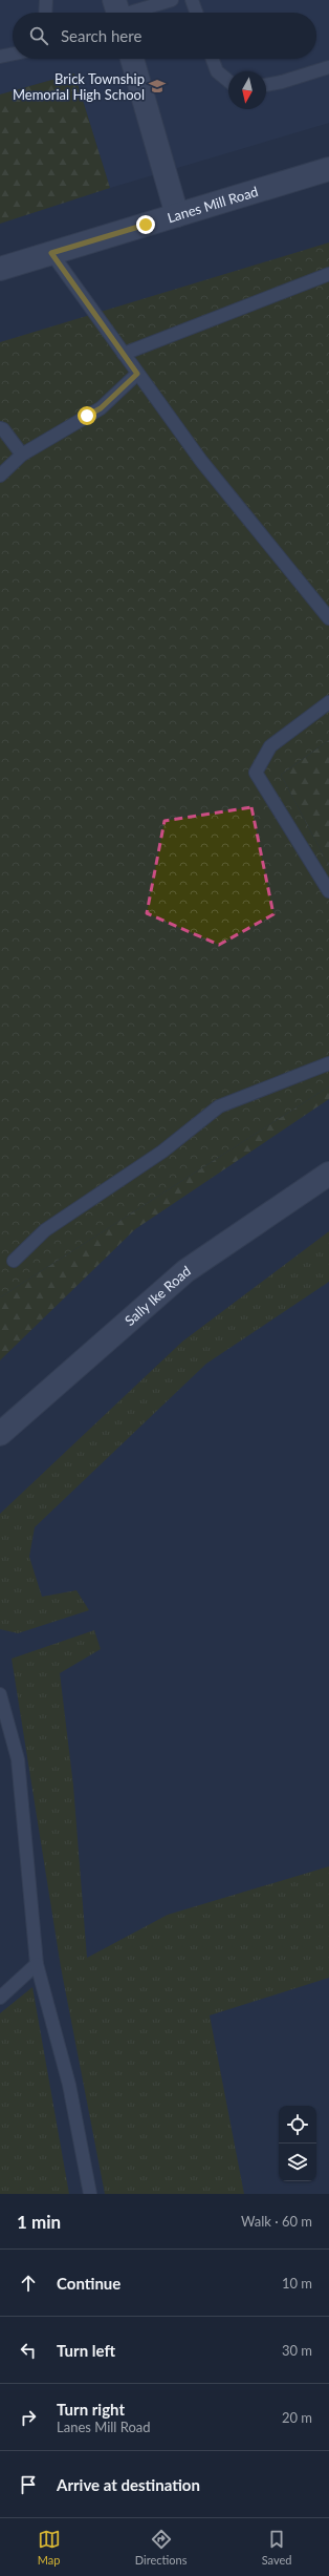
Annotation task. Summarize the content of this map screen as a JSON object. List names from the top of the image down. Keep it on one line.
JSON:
{"streets":{"street":["Lanes Mill Road","Sally Ike Road"]},"places":{"school or university":["Brick Township Memorial High School"]},"north":"bottom","page":{"search":"Search here","heading":["1 min","Walk · 60 m"],"list":[["Continue","10 m"],["Turn left","30 m"],["Turn right","Lanes Mill Road","20 m"],"Arrive at destination"],"nav":["Map","Directions","Saved"]}}
